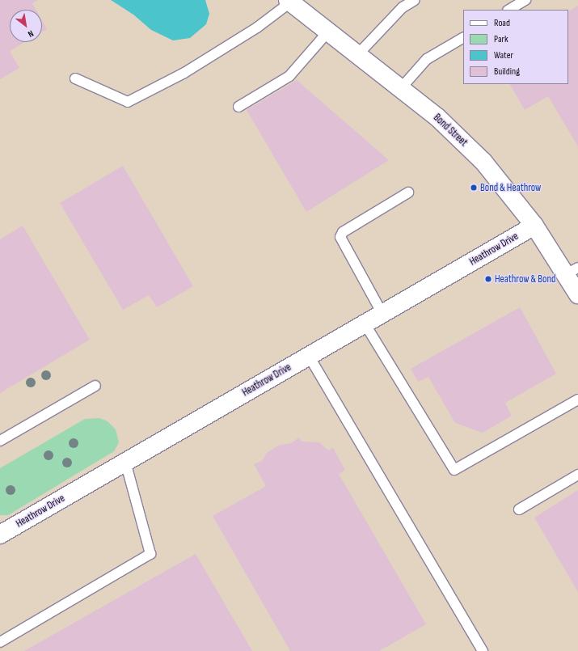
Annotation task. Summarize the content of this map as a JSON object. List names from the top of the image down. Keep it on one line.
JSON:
{"streets":{"street":["Bond Street","Heathrow Drive"]},"crossings":[["Bond Street","Heathrow Drive"]],"places":["Bond & Heathrow","Heathrow & Bond"],"legend":["Road","Park","Water","Building"],"north":"bottom right"}
